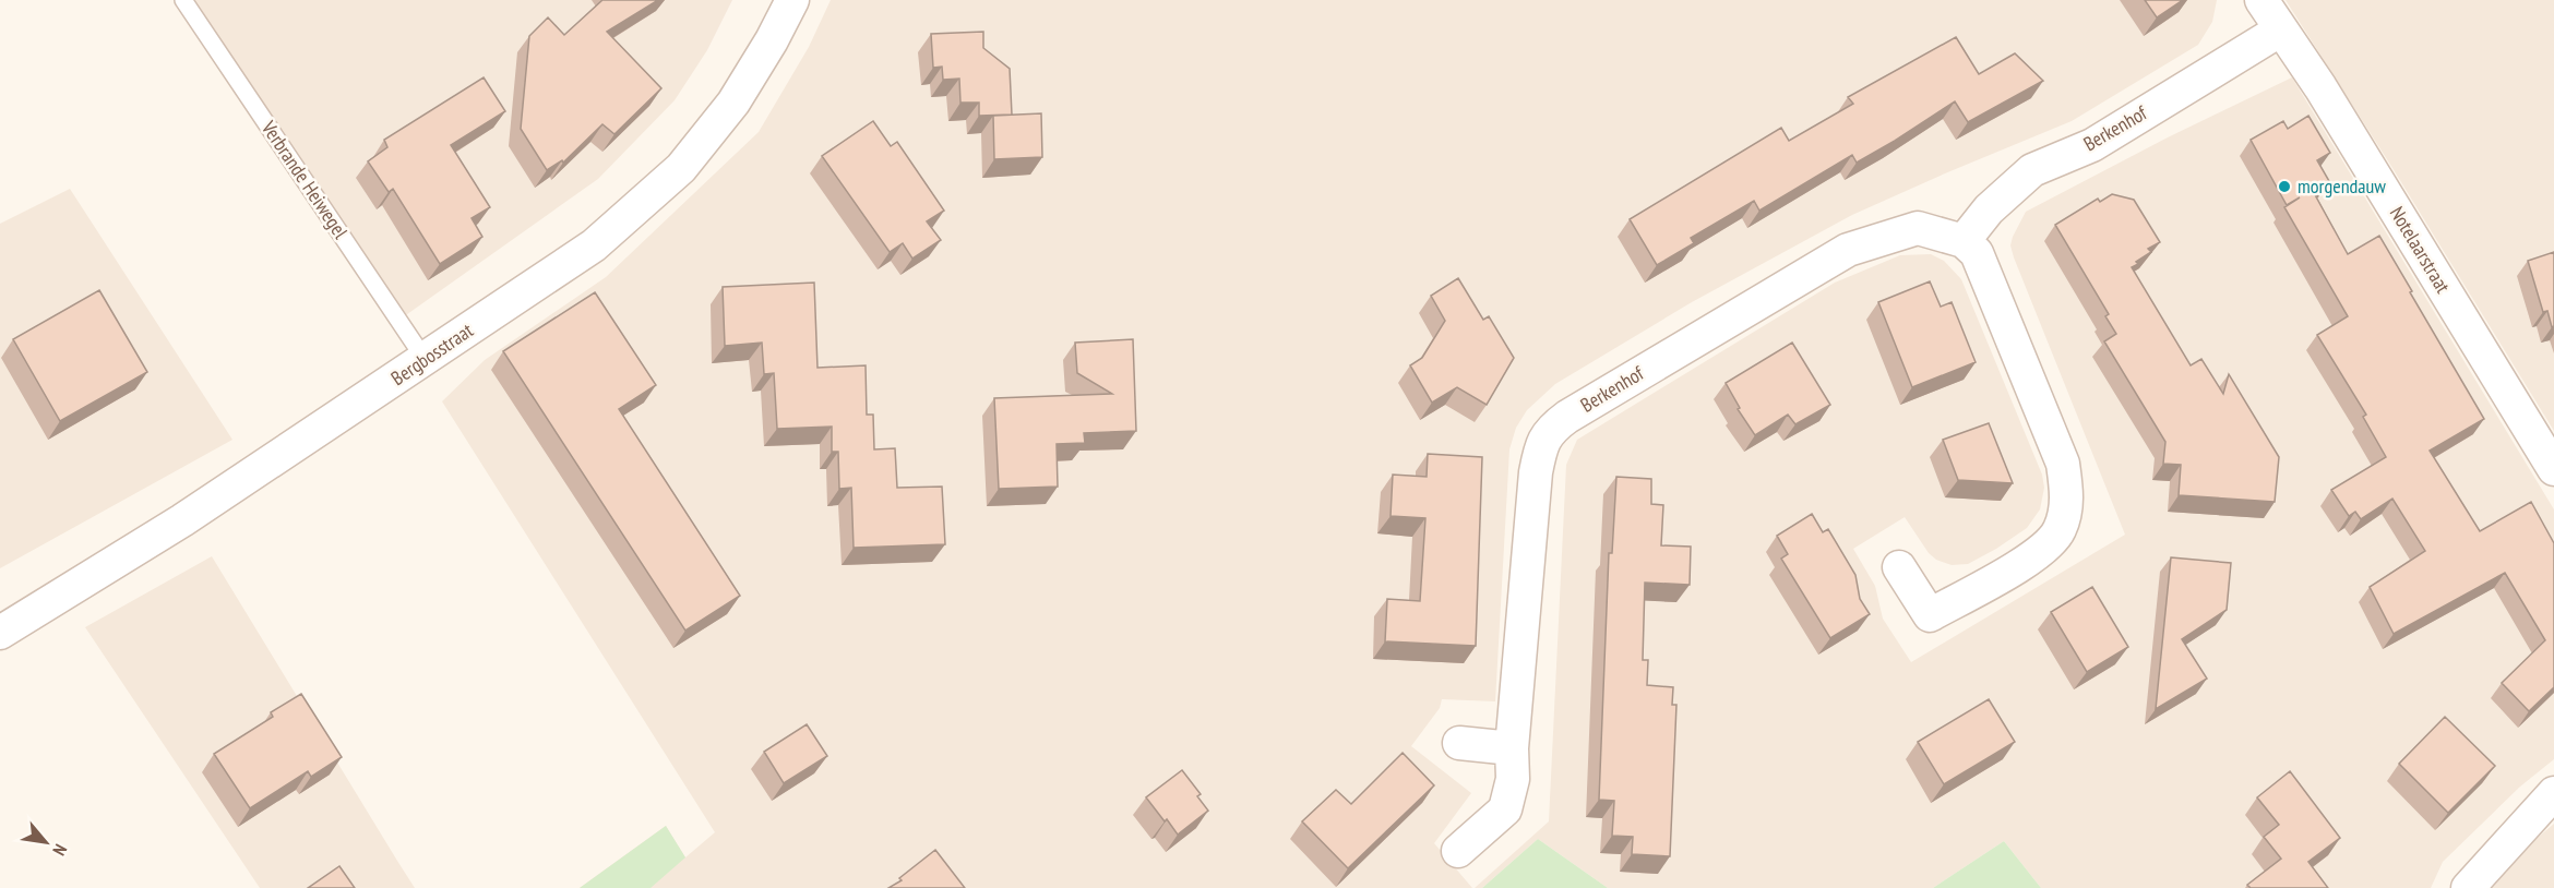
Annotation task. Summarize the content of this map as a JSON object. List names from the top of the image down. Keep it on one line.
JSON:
{"streets":{"street":["Berkenhof","Notelaarstraat","Bergbosstraat"],"lane":["Verbrande Heiwegel"]},"crossings":[["Berkenhof","Notelaarstraat"],["Verbrande Heiwegel","Bergbosstraat"]],"places":["morgendauw"],"north":"bottom right"}
